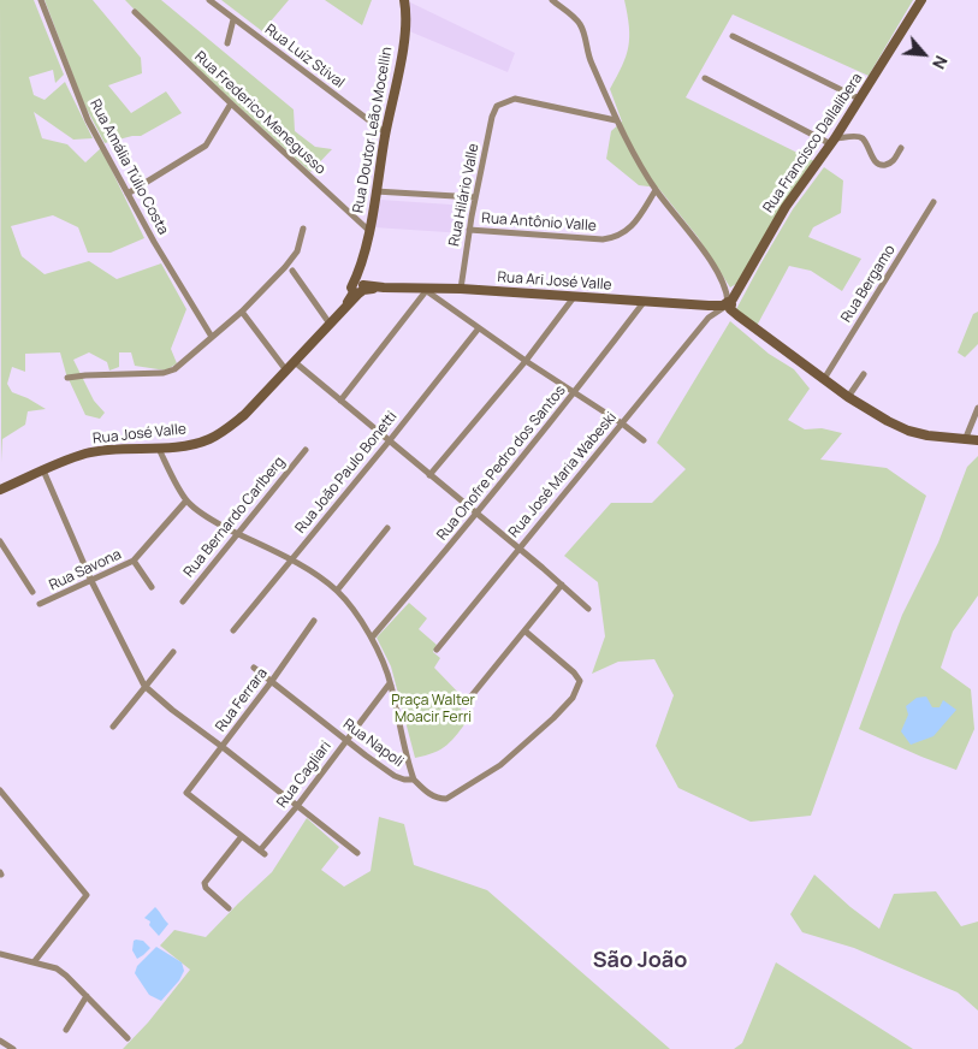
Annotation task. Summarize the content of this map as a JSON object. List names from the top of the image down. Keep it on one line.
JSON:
{"streets":{"street":["Rua Luíz Stival","Rua Frederico Menegusso","Rua Doutor Leão Mocellin","Rua Francisco Dallalibera","Rua Amália Túlio Costa","Rua Hilário Valle","Rua Antônio Valle","Rua Ari José Valle","Rua Bergamo","Rua José Valle","Rua Onofre Pedro dos Santos","Rua João Paulo Bonetti","Rua José Maria Wabeski","Rua Bernardo Carlberg","Rua Savona","Rua Ferrara","Rua Napoli","Rua Cagliari"]},"crossings":[["Rua Luíz Stival","Rua Doutor Leão Mocellin"],["Rua Frederico Menegusso","Rua Doutor Leão Mocellin"],["Rua Doutor Leão Mocellin","Rua Ari José Valle"],["Rua Doutor Leão Mocellin","Rua José Valle"],["Rua Francisco Dallalibera","Rua Ari José Valle"],["Rua Francisco Dallalibera","Rua José Maria Wabeski"],["Rua Hilário Valle","Rua Antônio Valle"],["Rua Hilário Valle","Rua Ari José Valle"],["Rua Ari José Valle","Rua José Valle"],["Rua Ari José Valle","Rua Onofre Pedro dos Santos"],["Rua Ari José Valle","Rua José Maria Wabeski"],["Rua Ferrara","Rua Napoli"],["Rua Ferrara","Rua Cagliari"],["Rua Napoli","Rua Cagliari"]],"districts":["São João"],"parks":["Praça Walter Moacir Ferri"],"north":"bottom right"}
